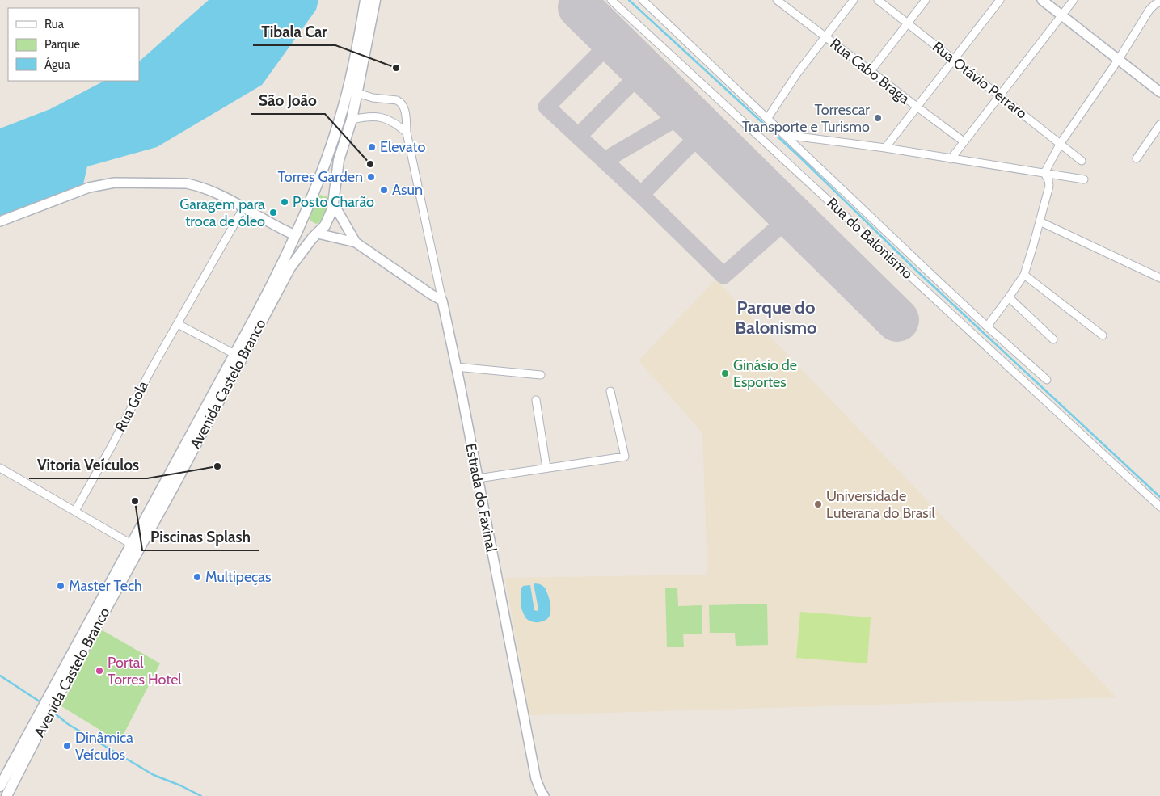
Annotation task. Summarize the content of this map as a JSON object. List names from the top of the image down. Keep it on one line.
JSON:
{"streets":{"main road":["Avenida Castelo Branco"],"street":["Rua Cabo Braga","Rua Otávio Perraro","Rua do Balonismo","Rua Gola","Estrada do Faxinal"]},"districts":["Parque do Balonismo"],"places":["Tibala Car","Torrescar Transporte e Turismo","Elevato","São João","Torres Garden","Asun","Posto Charão","Garagem para troca de óleo","Ginásio de Esportes","Vitoria Veículos","Piscinas Splash","Universidade Luterana do Brasil","Multipeças","Master Tech","Portal Torres Hotel","Dinâmica Veículos"],"legend":["Rua","Parque","Água"]}
